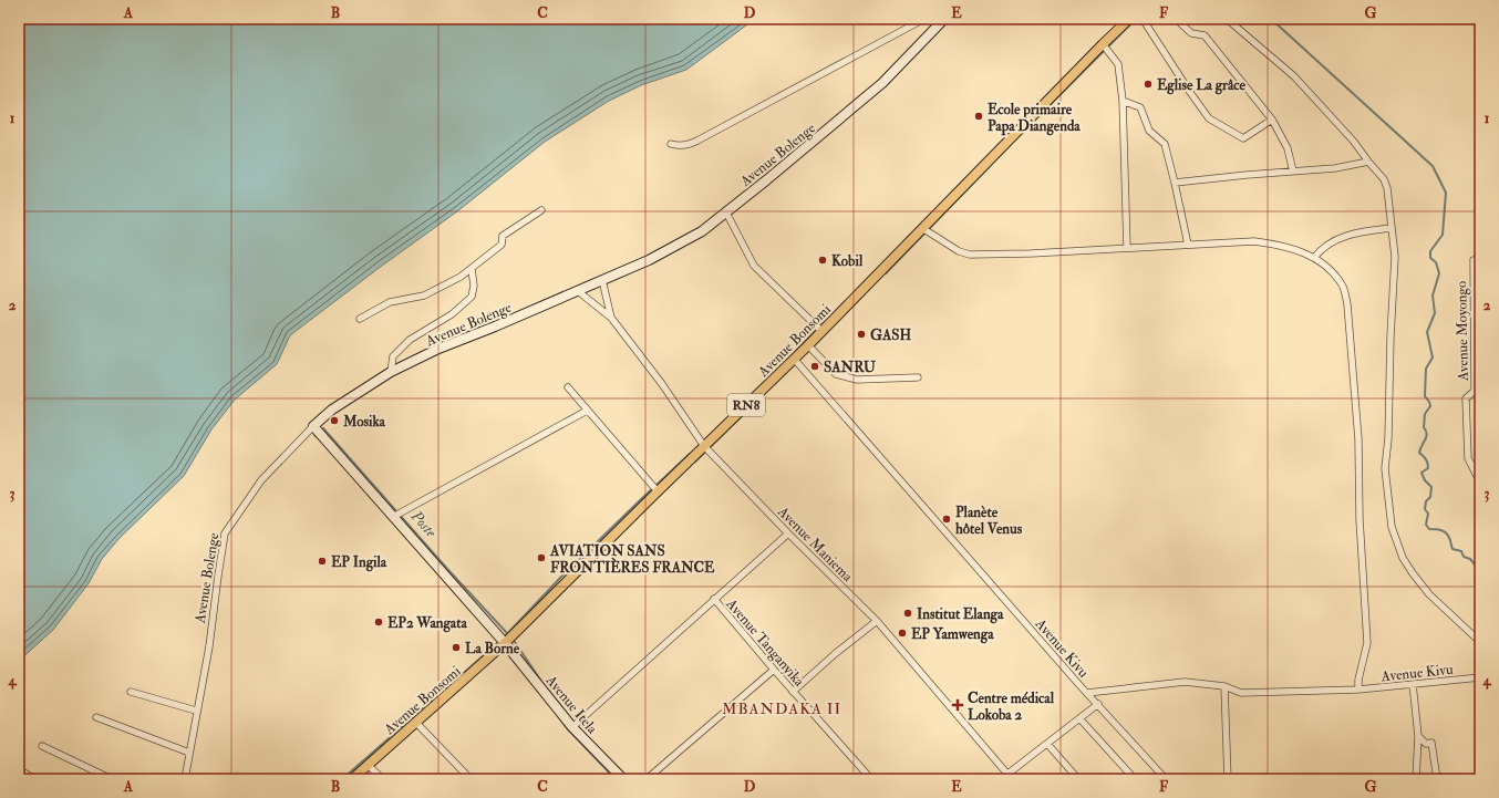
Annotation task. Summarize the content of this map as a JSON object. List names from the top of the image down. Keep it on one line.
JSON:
{"streets":{"main road":["Avenue Bonsomi","RN8"],"street":["Avenue Bolenge","Avenue Moyongo","Avenue Maniema","Avenue Tanganyika","Avenue Kivu","Avenue Itela"]},"crossings":[["Avenue Bolenge","Avenue Itela"],["Avenue Bonsomi","Avenue Maniema"],["Avenue Bonsomi","Avenue Kivu"],["Avenue Bonsomi","Avenue Itela"]],"districts":["MBANDAKA II"],"water":["Poste"],"places":{"other":["Eglise La grâce","Ecole primaire Papa Diangenda","Kobil","GASH","SANRU","Mosika","Planète hôtel Venus","AVIATION SANS FRONTIÈRES FRANCE","EP Ingila","Institut Elanga","EP2 Wangata","EP Yamwenga","La Borne"],"health":["Centre médical Lokoba 2"]},"grid":{"columns":["A","B","C","D","E","F","G"],"rows":["1","2","3","4"]}}
